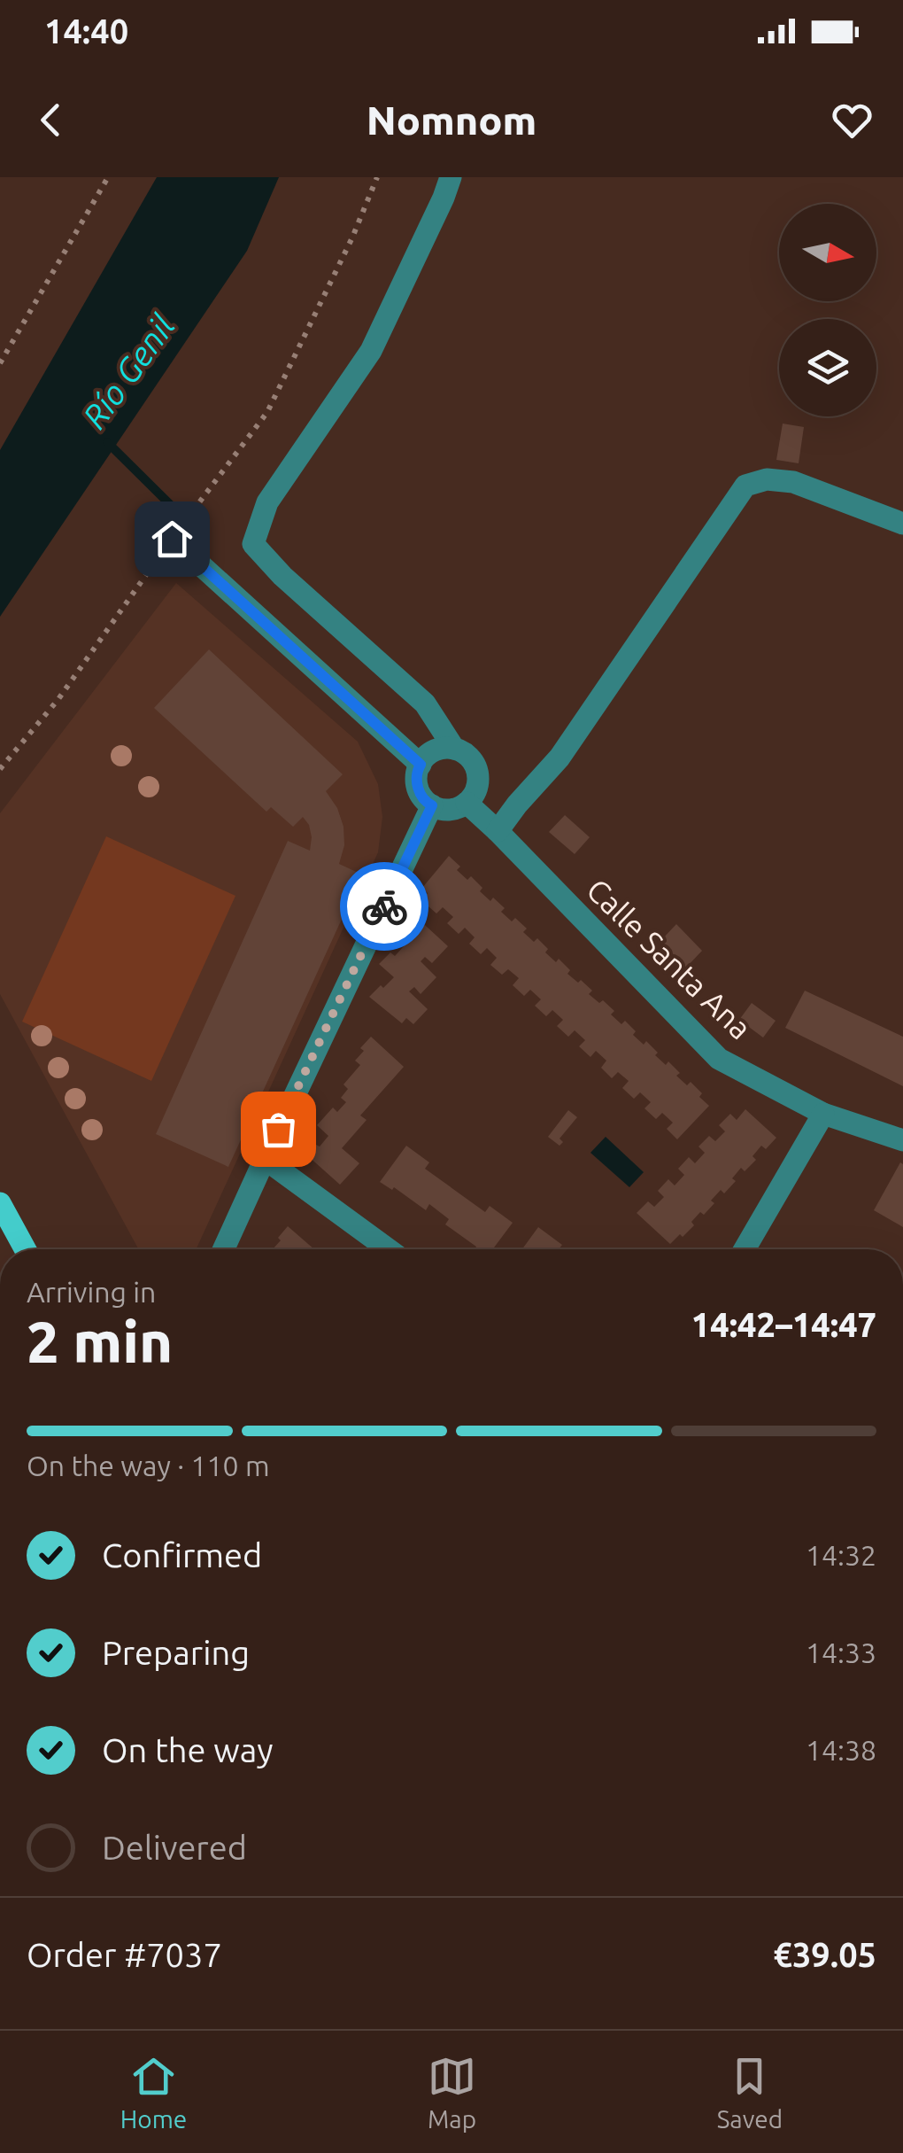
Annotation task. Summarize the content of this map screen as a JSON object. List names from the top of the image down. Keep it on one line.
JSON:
{"streets":{"street":["Calle Santa Ana"]},"water":["Río Genil"],"north":"right","page":{"status":"14:40","header":"Nomnom","heading":["2 min","Arriving in","14:42–14:47"],"panel":["Order #7037","€39.05"],"bar":"On the way · 110 m","list":[["Confirmed","14:32"],["Preparing","14:33"],["On the way","14:38"],"Delivered"],"tabs":["Home","Map","Saved"]}}
